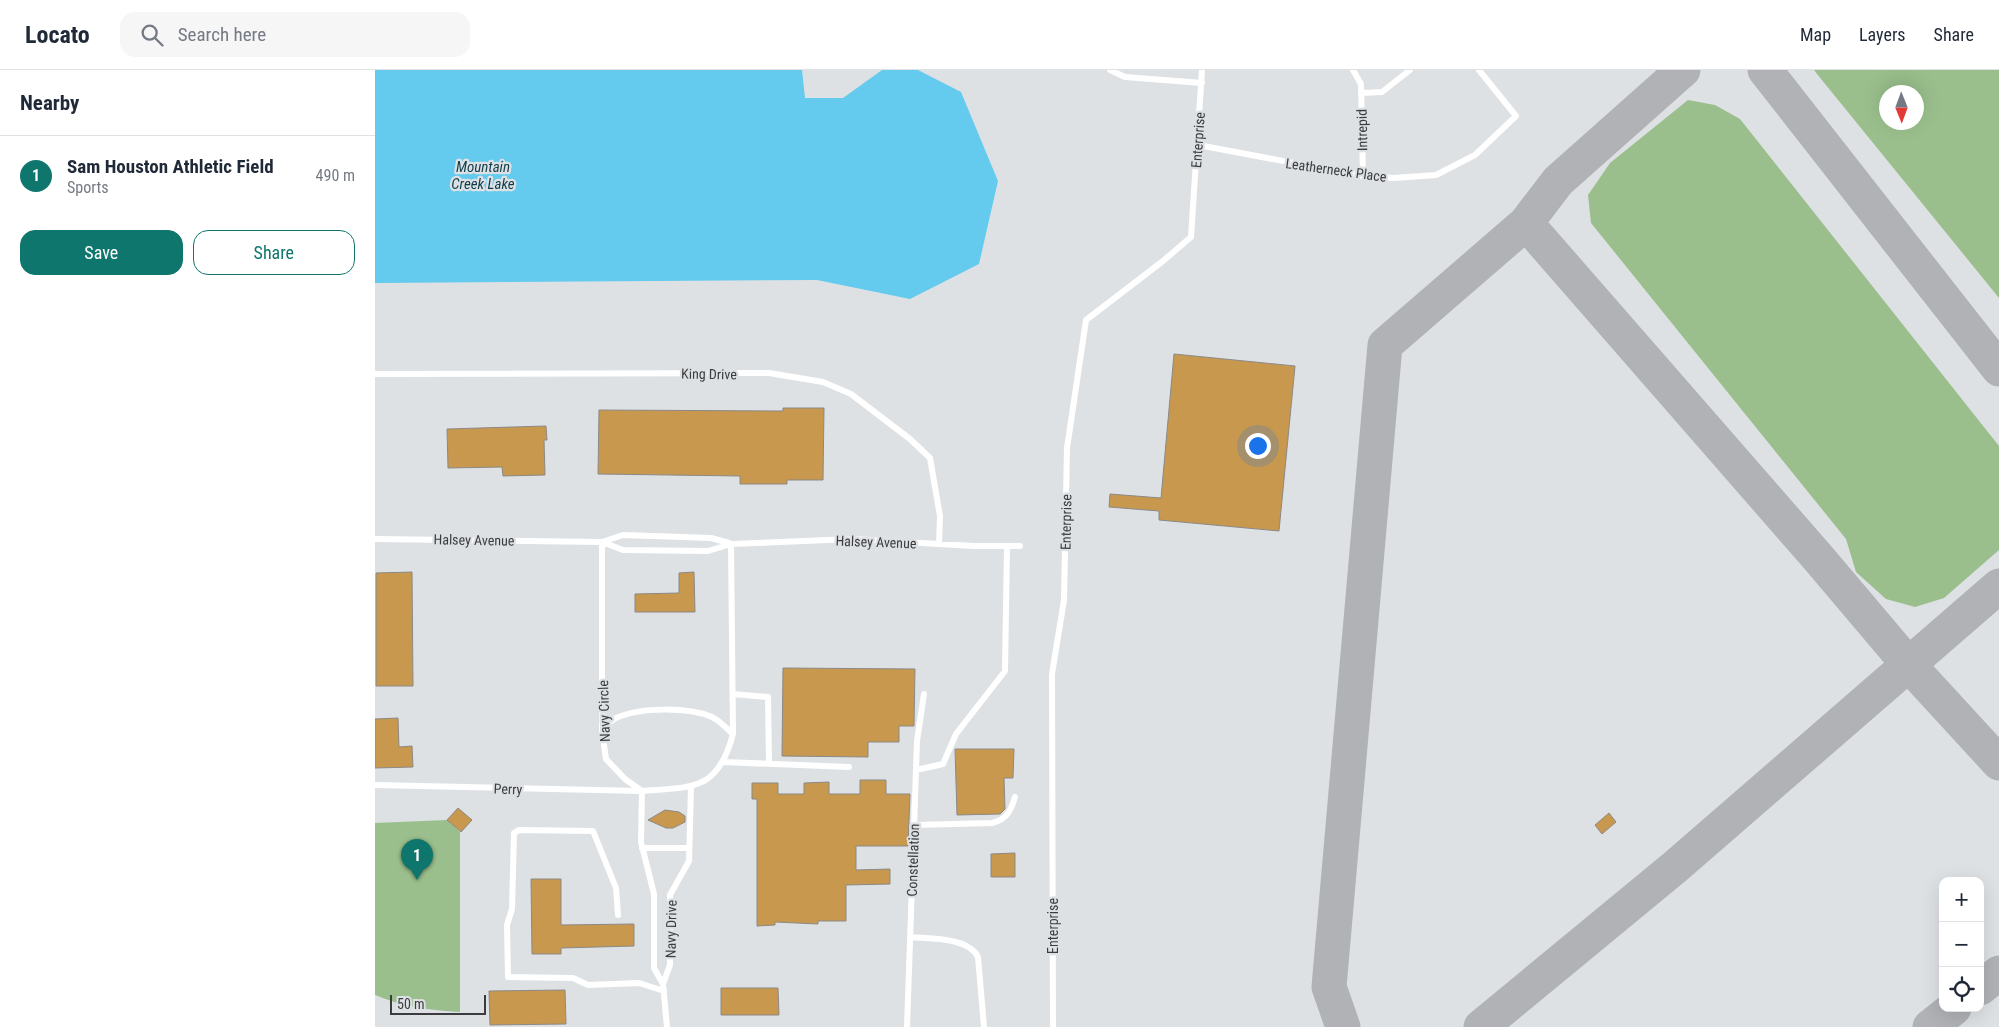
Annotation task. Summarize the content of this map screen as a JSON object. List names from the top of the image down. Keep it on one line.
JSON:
{"streets":{"lane":["Intrepid","Enterprise","Leatherneck Place","King Drive","Halsey Avenue","Navy Circle","Perry","Constellation","Navy Drive"]},"crossings":[["Intrepid","Leatherneck Place"],["Enterprise","Leatherneck Place"],["King Drive","Halsey Avenue"],["Halsey Avenue","Navy Circle"],["Navy Circle","Perry"],["Navy Circle","Navy Drive"],["Perry","Navy Drive"]],"water":["Mountain Creek Lake"],"scale_bar":"50 m","north":"bottom","page":{"header":"Locato","search":"Search here","nav":["Map","Layers","Share"],"heading":"Nearby","list":[{"mark":"1","name":"Sam Houston Athletic Field","note":"Sports","value":"490 m"}],"buttons":["Save","Share"],"pins":"1","map_buttons":["+","−"],"scale":"50 m"}}
